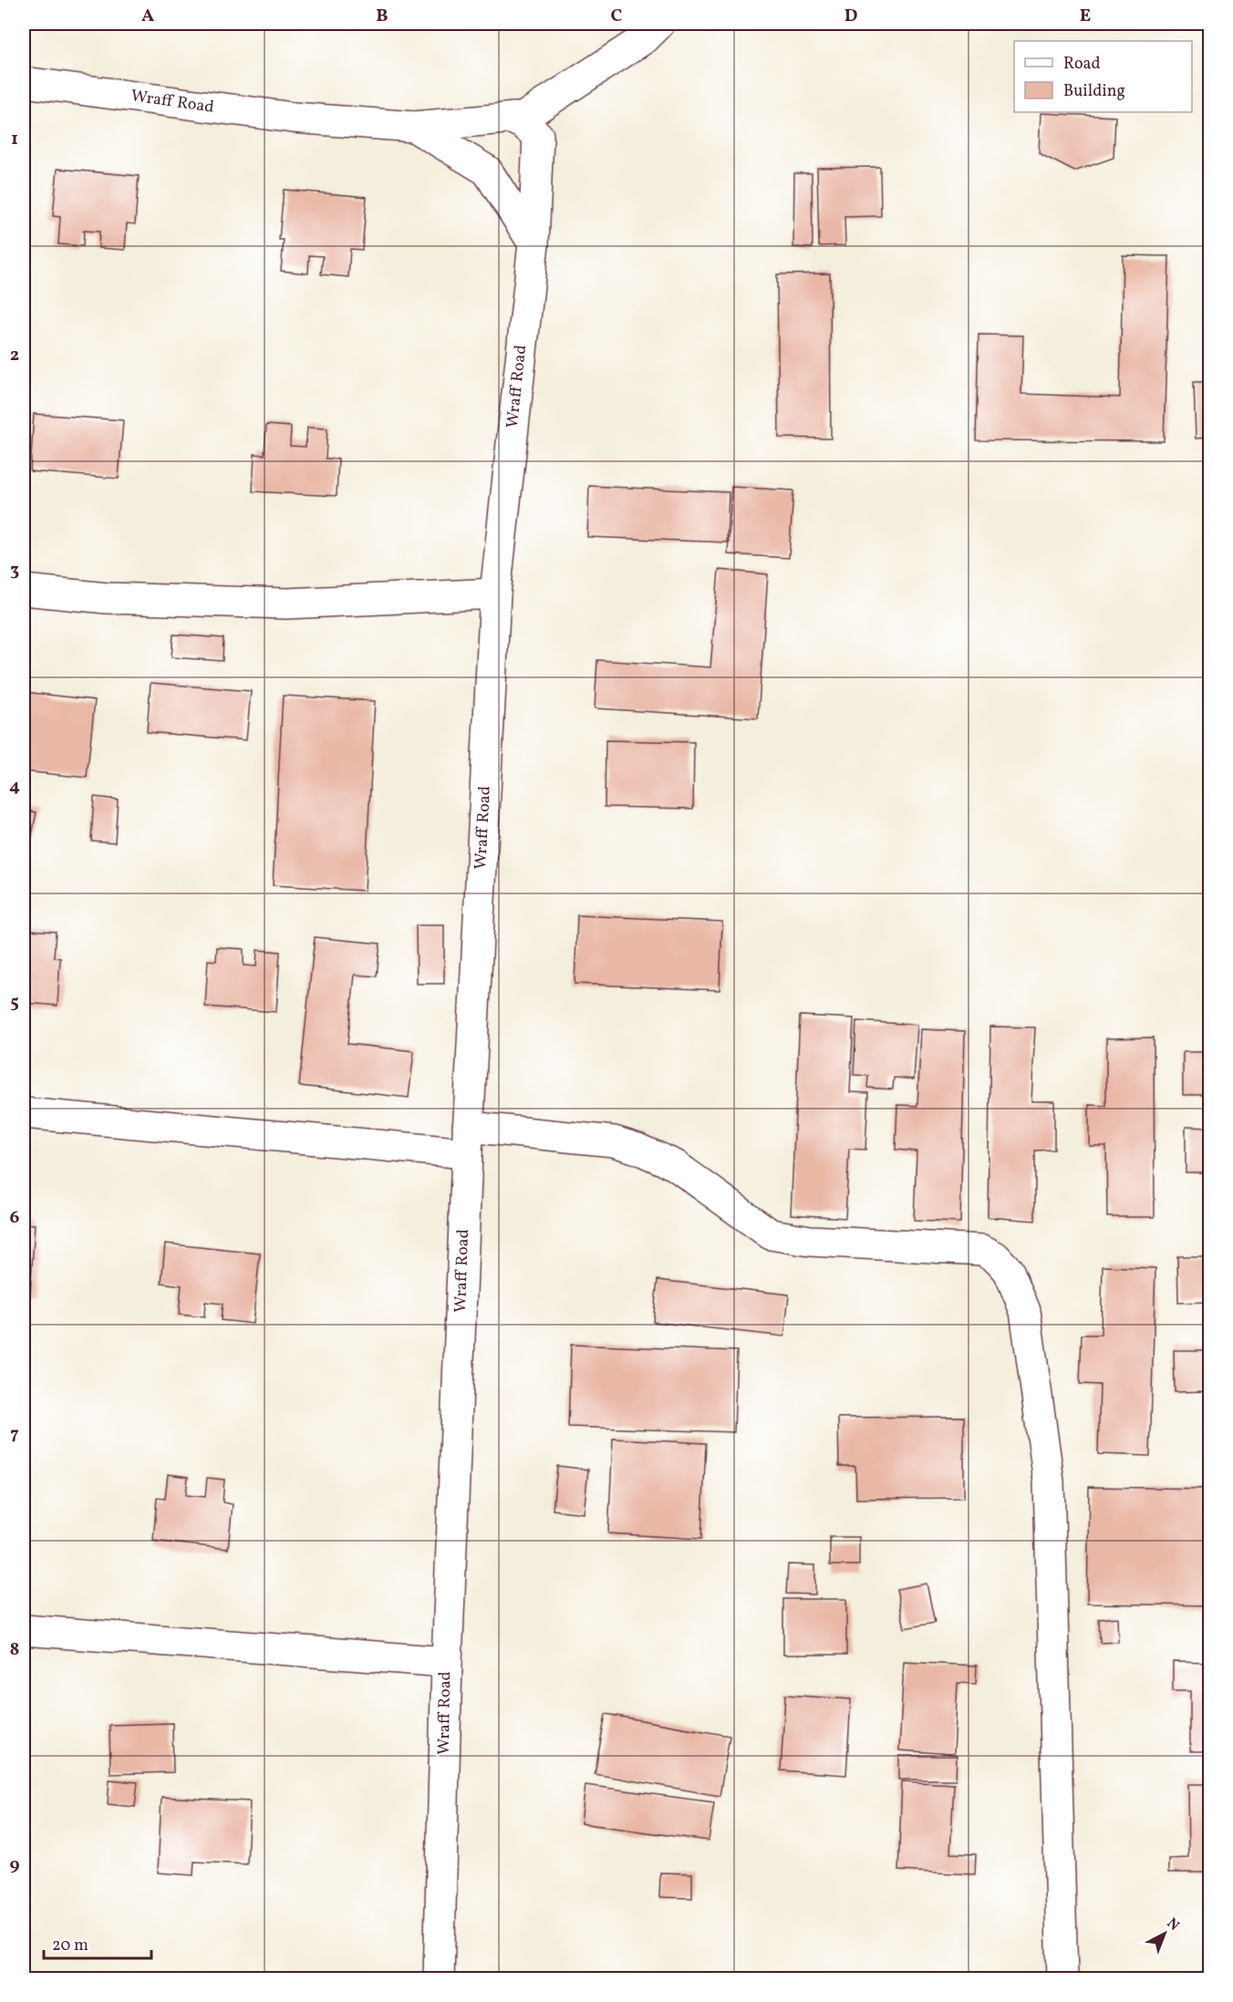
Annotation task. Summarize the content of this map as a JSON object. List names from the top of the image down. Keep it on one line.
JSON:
{"streets":{"street":["Wraff Road"]},"legend":["Road","Building"],"scale_bar":"20 m","north":"top right","grid":{"columns":["A","B","C","D","E"],"rows":["1","2","3","4","5","6","7","8","9"]}}
